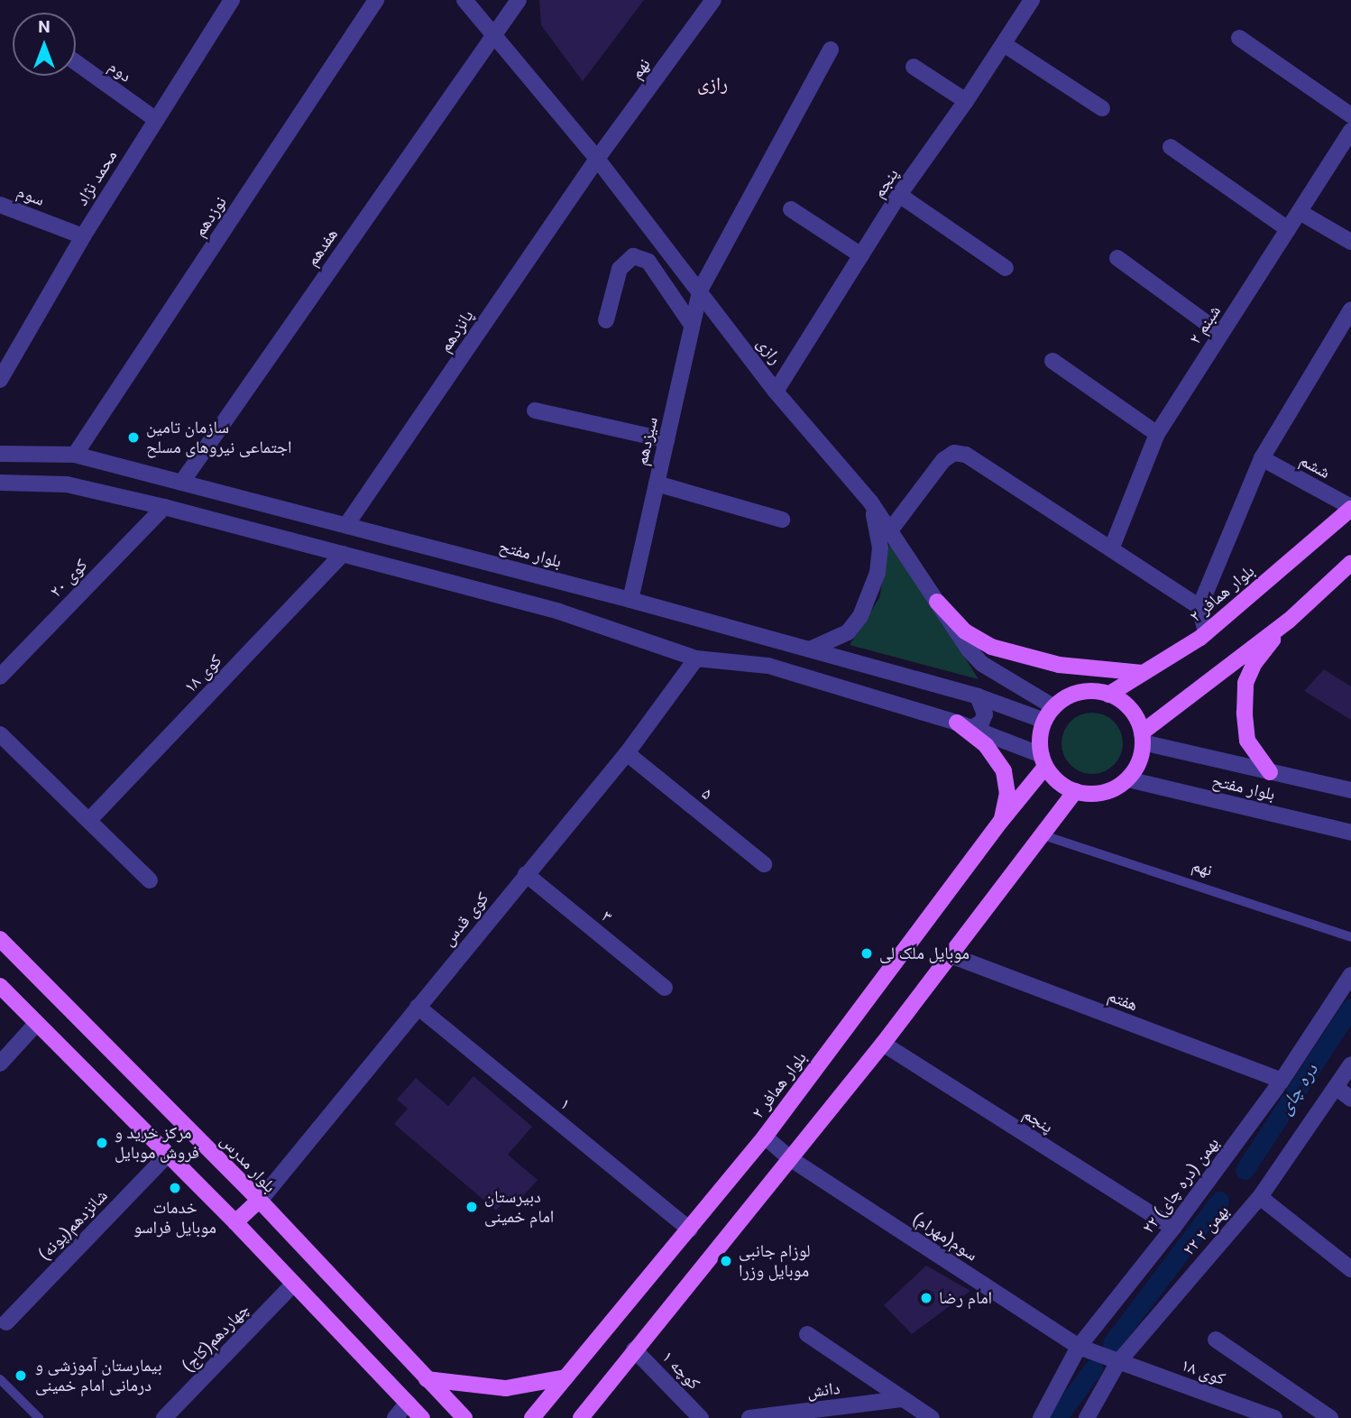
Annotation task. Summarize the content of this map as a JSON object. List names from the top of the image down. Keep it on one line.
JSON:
{"streets":{"main road":["بلوار همافر ۲","بلوار مدرس"],"street":["نهم","دوم","محمد نژاد","پنجم","سوم","نوزدهم","هفدهم","شبنم ۲","پانزدهم","رازی","سیزدهم","ششم","بلوار مفتح","کوی ۲۰","کوی ۱۸","۵","۳","کوی قدس","هفتم","۱","۲۲ بهمن (دره چای)","شانزدهم(پونه)","۲۲ بهمن ۲","سوم(مهرام)","چهاردهم(کاج)","کوچه ۱","دانش"]},"crossings":[["نهم","پانزدهم"],["نهم","رازی"],["دوم","محمد نژاد"],["محمد نژاد","سوم"],["پنجم","رازی"],["پنجم","۲۲ بهمن (دره چای)"],["نوزدهم","بلوار مفتح"],["هفدهم","رازی"],["هفدهم","بلوار مفتح"],["پانزدهم","رازی"],["پانزدهم","بلوار مفتح"],["رازی","سیزدهم"],["رازی","بلوار مفتح"],["رازی","بلوار همافر ۲"],["سیزدهم","بلوار مفتح"],["ششم","بلوار همافر ۲"],["بلوار مفتح","بلوار همافر ۲"],["بلوار همافر ۲","۱"],["بلوار همافر ۲","سوم(مهرام)"],["کوی ۱۸","۲۲ بهمن ۲"],["کوی ۱۸","سوم(مهرام)"],["۵","کوی قدس"],["۳","کوی قدس"],["کوی قدس","۱"],["کوی قدس","بلوار مدرس"],["هفتم","۲۲ بهمن (دره چای)"],["۲۲ بهمن (دره چای)","سوم(مهرام)"],["۲۲ بهمن ۲","سوم(مهرام)"]],"districts":["رازی"],"water":["دره چای"],"places":["سازمان تامین اجتماعی نیروهای مسلح","موبایل ملک لی","مرکز خرید و فروش موبایل","خدمات موبایل فراسو","دبیرستان امام خمینی","لوزام جانبی موبایل وزرا","امام رضا","بیمارستان آموزشی و درمانی امام خمینی"],"north":"top"}
